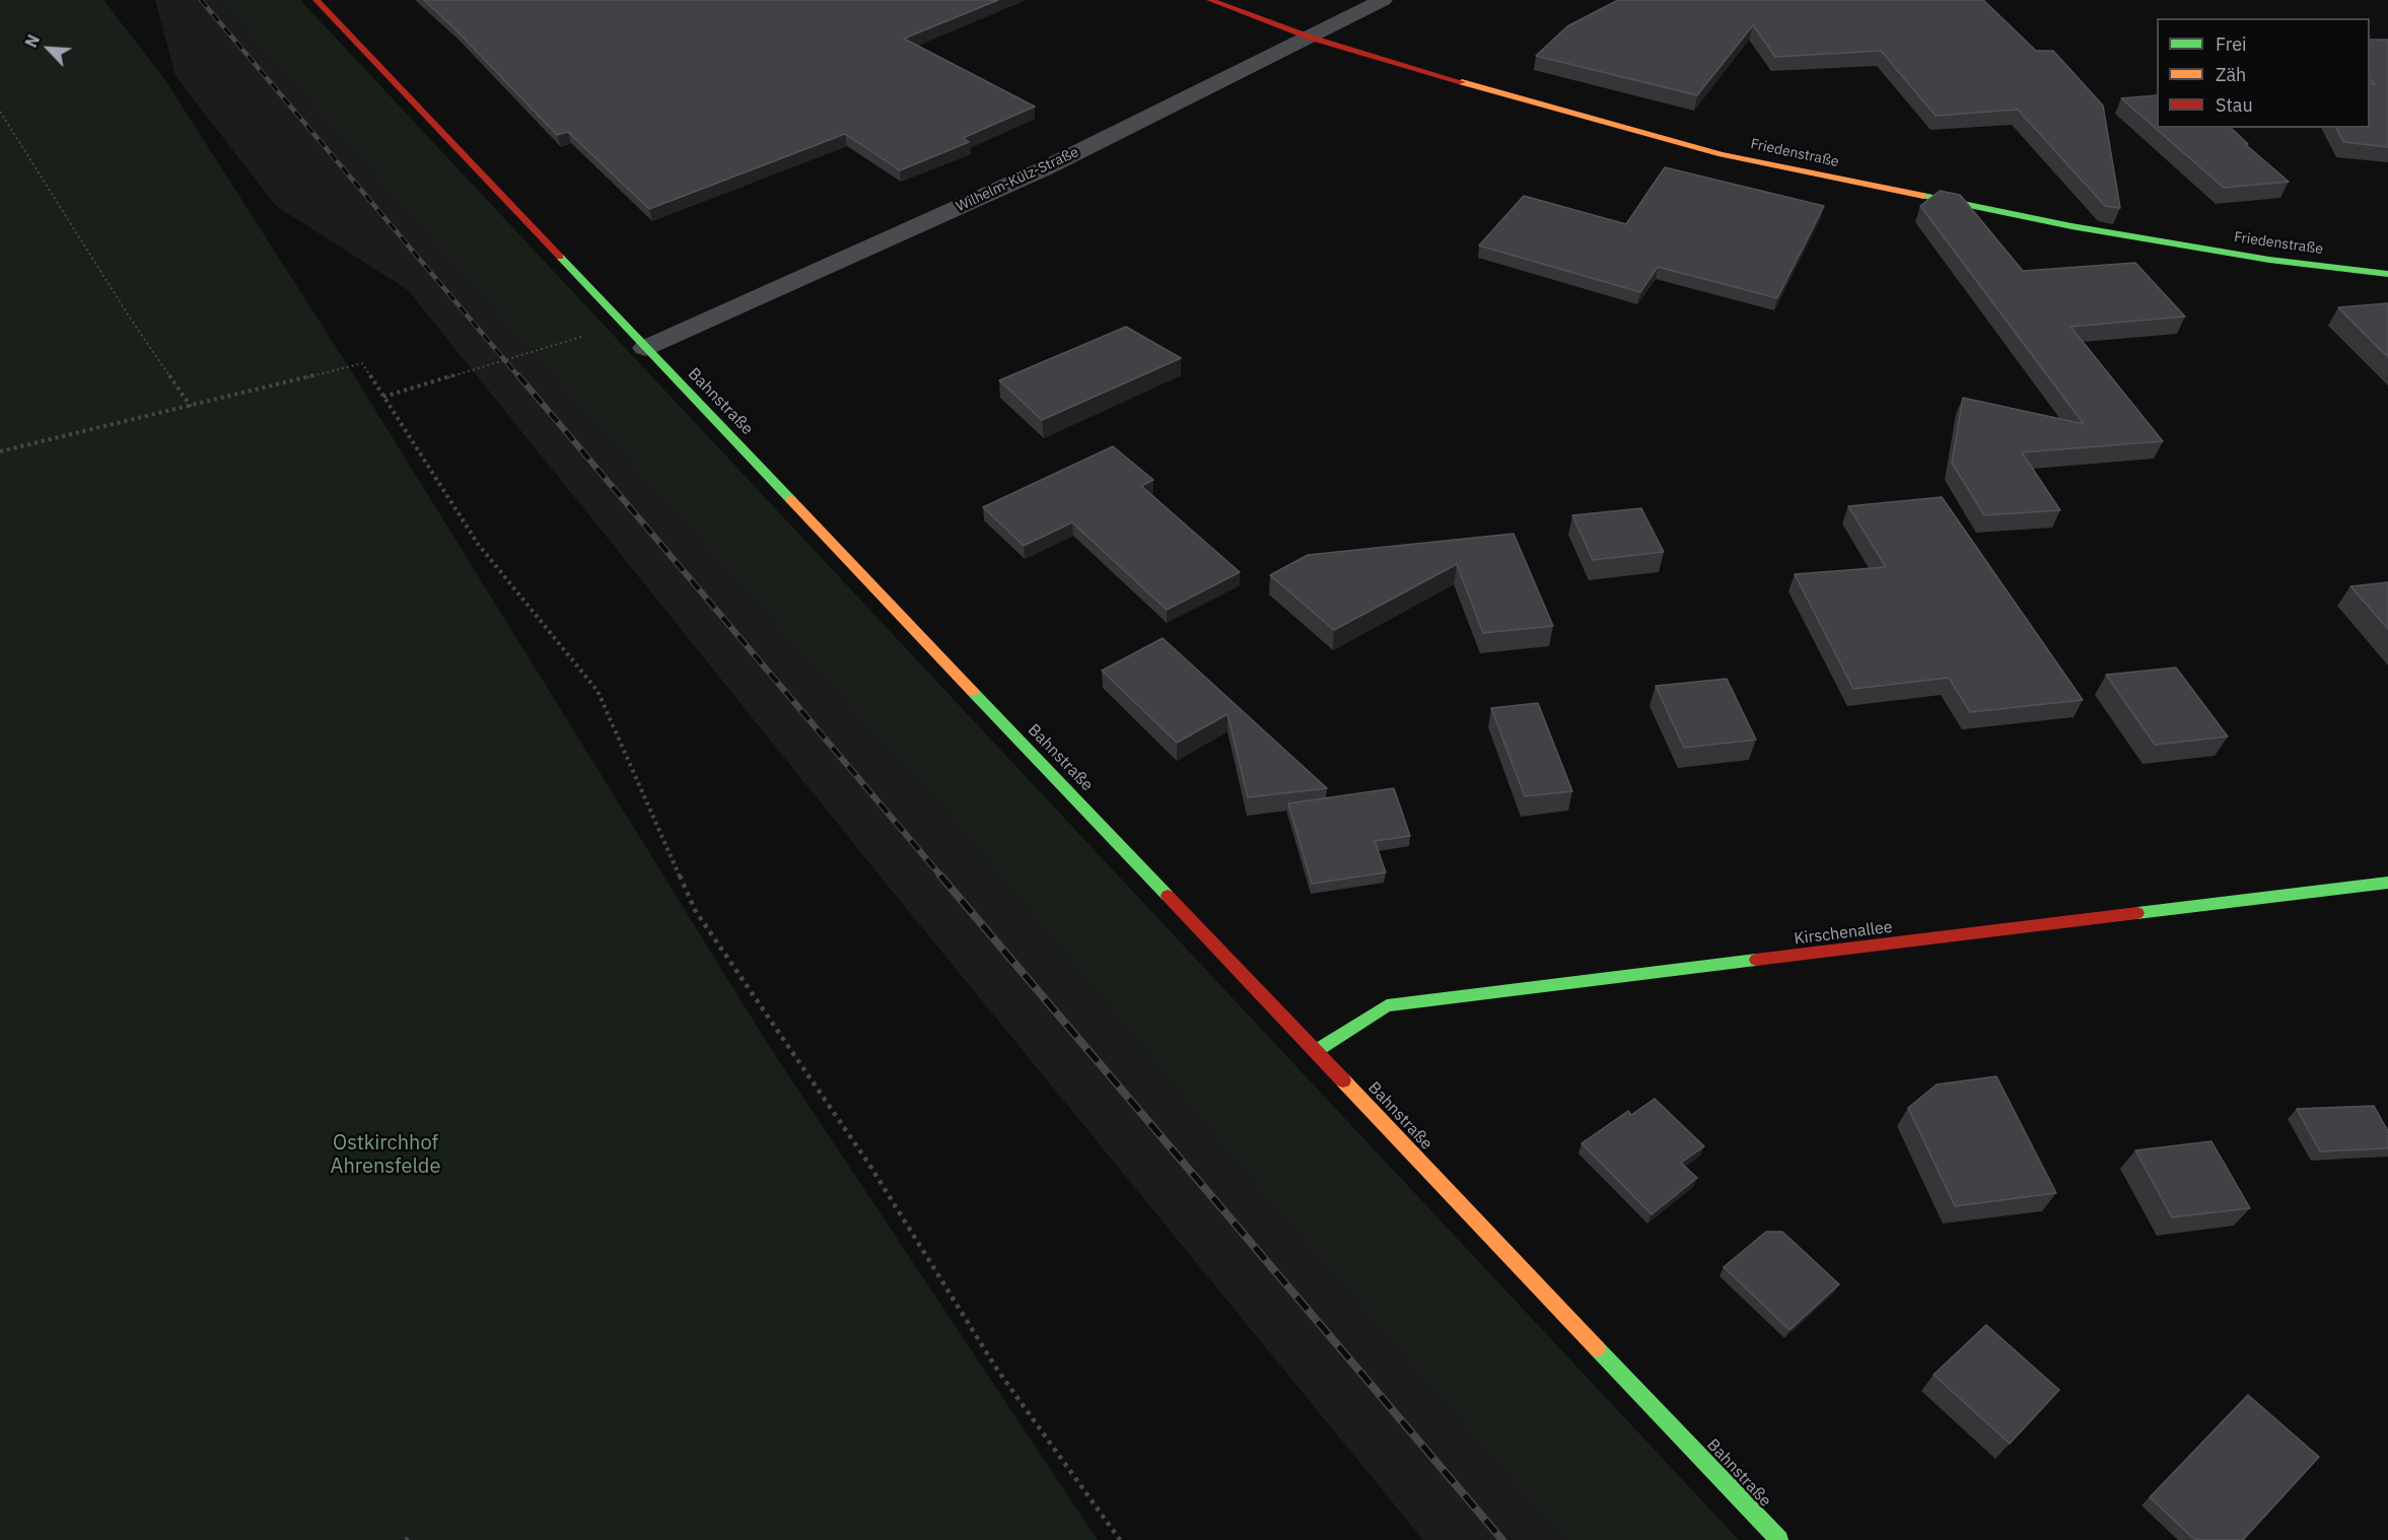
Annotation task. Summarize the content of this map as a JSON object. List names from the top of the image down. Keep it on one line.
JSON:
{"streets":{"street":["Friedenstraße","Wilhelm-Külz-Straße","Bahnstraße","Kirschenallee"]},"crossings":[["Friedenstraße","Wilhelm-Külz-Straße"],["Wilhelm-Külz-Straße","Bahnstraße"],["Bahnstraße","Kirschenallee"]],"parks":["Ostkirchhof Ahrensfelde"],"legend":["Frei","Zäh","Stau"],"north":"top left"}
